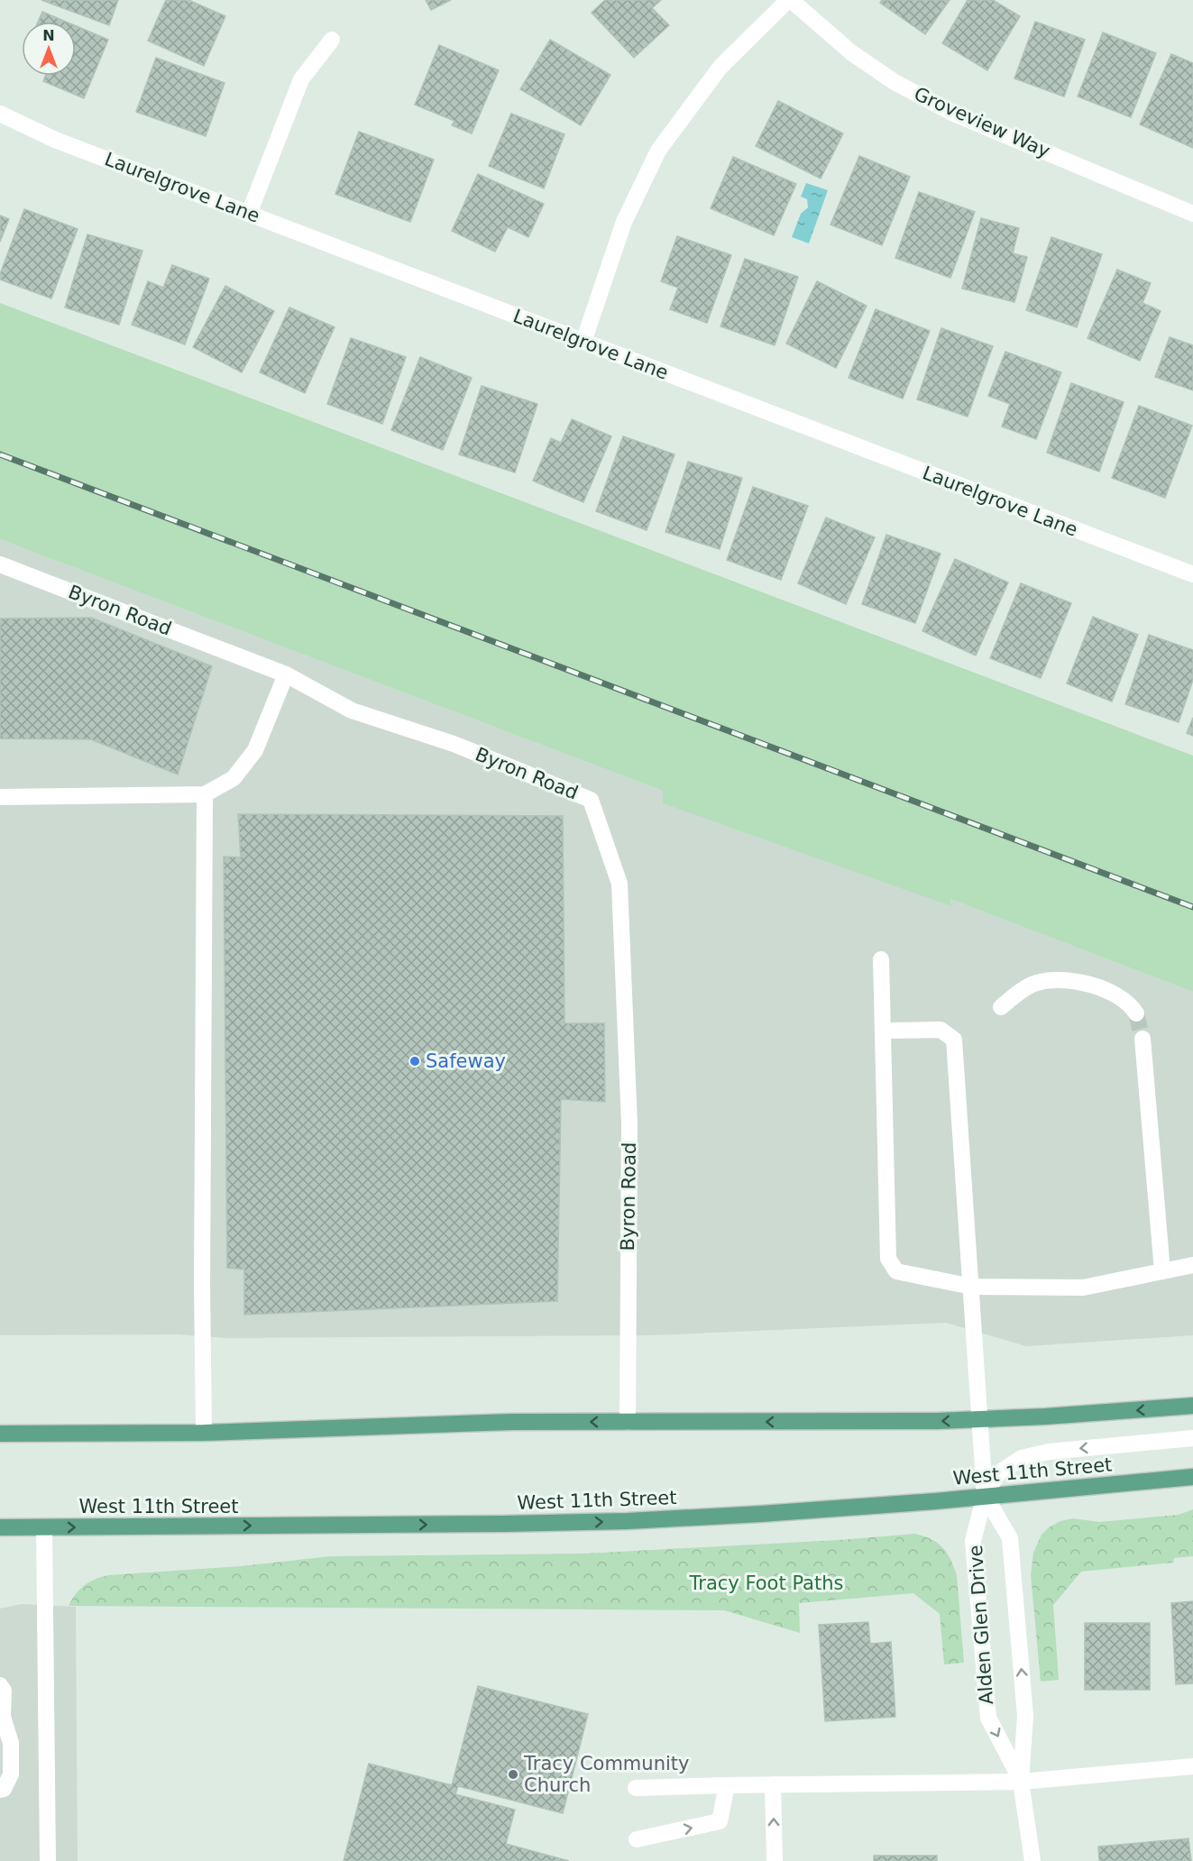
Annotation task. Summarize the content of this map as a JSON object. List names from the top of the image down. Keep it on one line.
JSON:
{"streets":{"main road":["West 11th Street"],"street":["Groveview Way","Laurelgrove Lane","Byron Road","Alden Glen Drive"]},"crossings":[["West 11th Street","Alden Glen Drive"]],"parks":["Tracy Foot Paths"],"places":["Safeway","Tracy Community Church"],"north":"top"}
